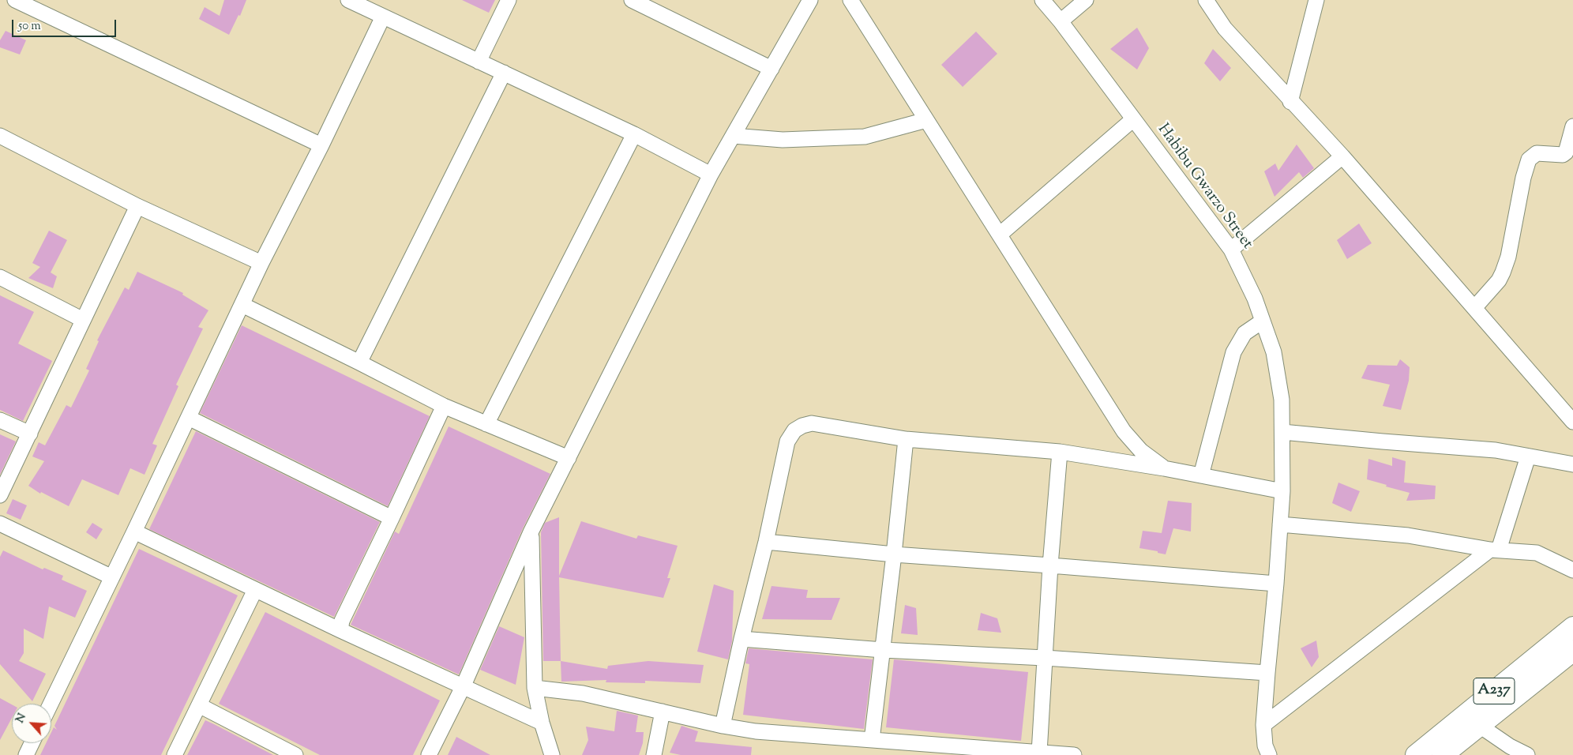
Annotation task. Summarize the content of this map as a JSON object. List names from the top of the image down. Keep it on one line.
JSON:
{"streets":{"highway":["A237"],"street":["Habibu Gwarzo Street"]},"scale_bar":"50 m","north":"top left"}
